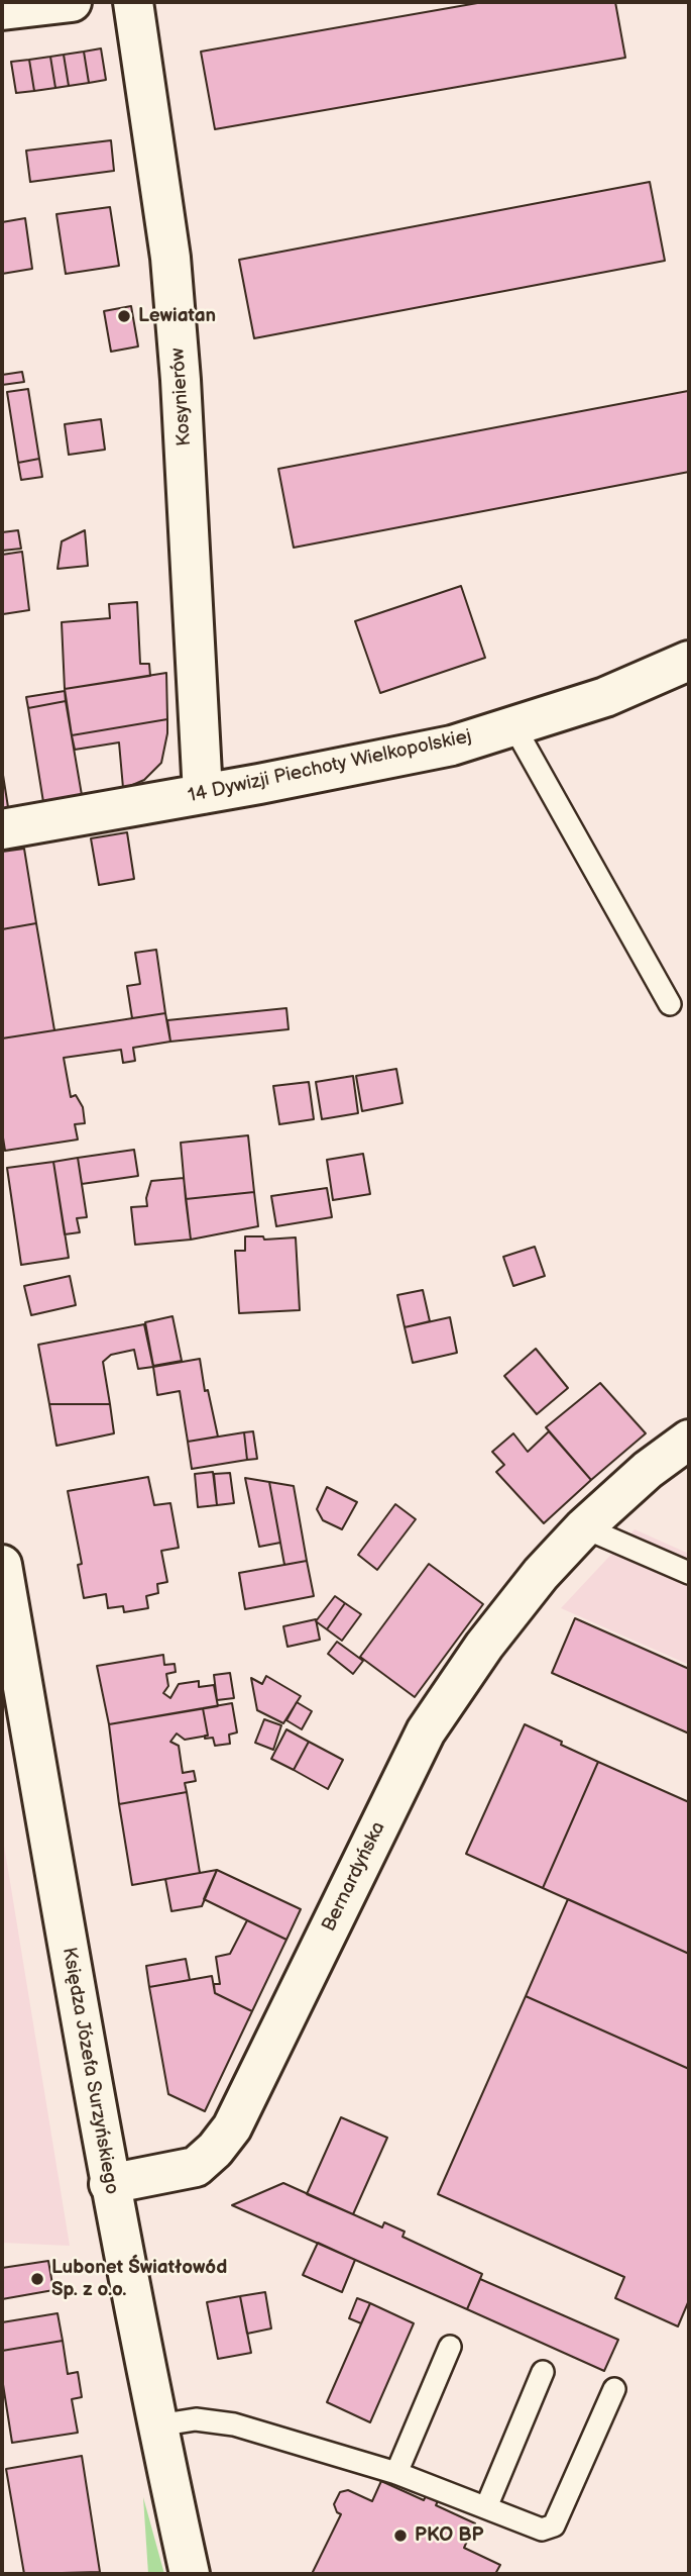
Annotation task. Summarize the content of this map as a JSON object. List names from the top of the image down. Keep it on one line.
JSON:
{"streets":{"street":["Kosynierów","14 Dywizji Piechoty Wielkopolskiej","Bernardyńska","Księdza Józefa Surzyńskiego"]},"crossings":[["Kosynierów","14 Dywizji Piechoty Wielkopolskiej"],["Bernardyńska","Księdza Józefa Surzyńskiego"]],"places":["Lewiatan","Lubonet Światłowód Sp. z o.o.","PKO BP"]}
